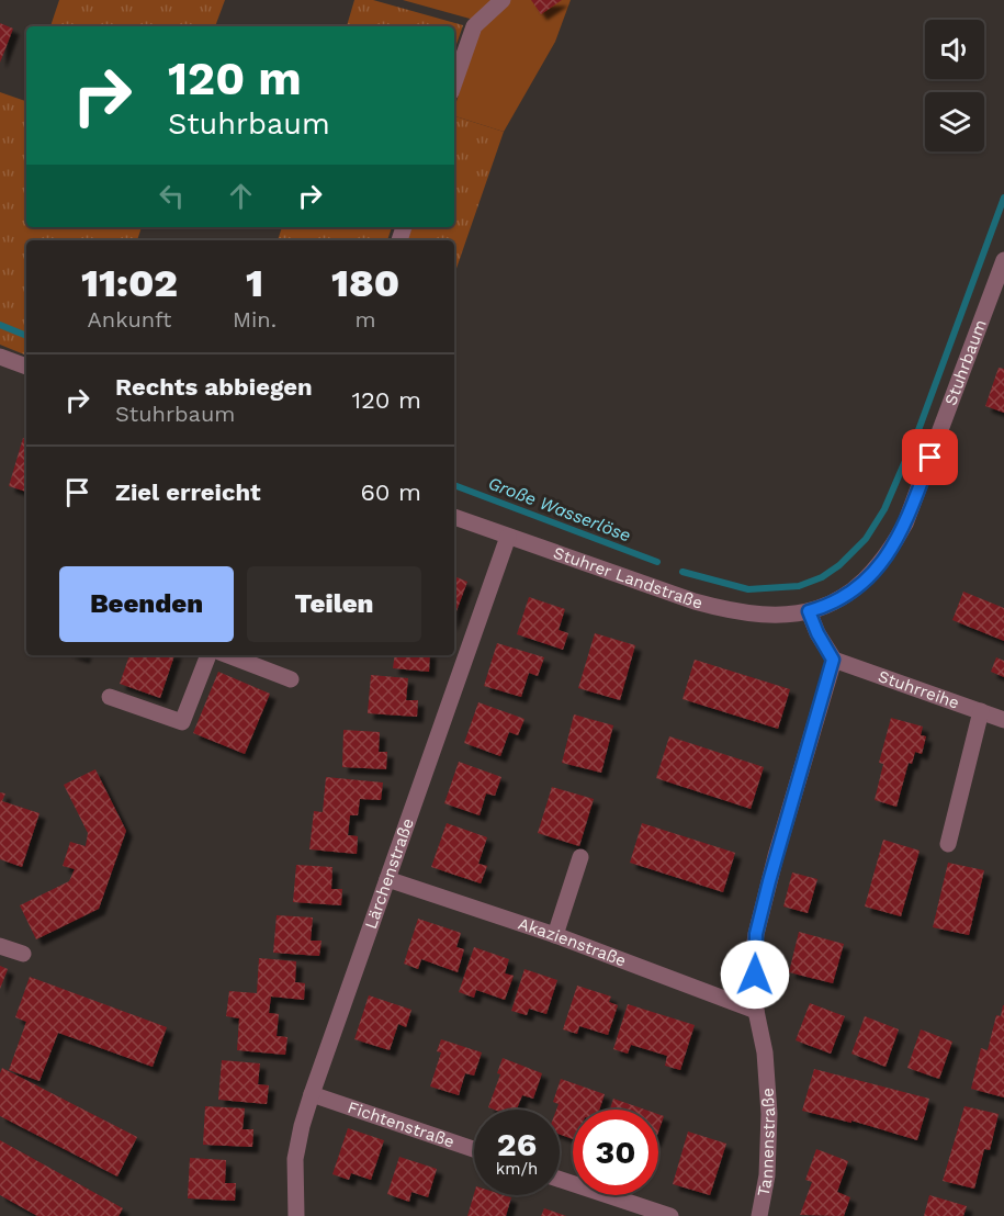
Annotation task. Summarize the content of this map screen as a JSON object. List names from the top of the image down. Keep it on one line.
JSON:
{"streets":{"street":["Stuhrbaum","Stuhrer Landstraße","Stuhrreihe","Lärchenstraße","Akazienstraße","Fichtenstraße","Tannenstraße"]},"crossings":[["Stuhrbaum","Stuhrer Landstraße"],["Stuhrer Landstraße","Lärchenstraße"],["Stuhrreihe","Tannenstraße"],["Lärchenstraße","Akazienstraße"],["Lärchenstraße","Fichtenstraße"],["Akazienstraße","Tannenstraße"]],"water":["Große Wasserlöse"],"page":{"turn":["120 m","Stuhrbaum"],"eta":["11:02","Ankunft","1","Min.","180","m"],"list":[{"name":"Rechts abbiegen","note":"Stuhrbaum","value":"120 m"},{"name":"Ziel erreicht","value":"60 m"}],"buttons":["Beenden","Teilen"],"speed":"26 km/h","limit":"30"}}
